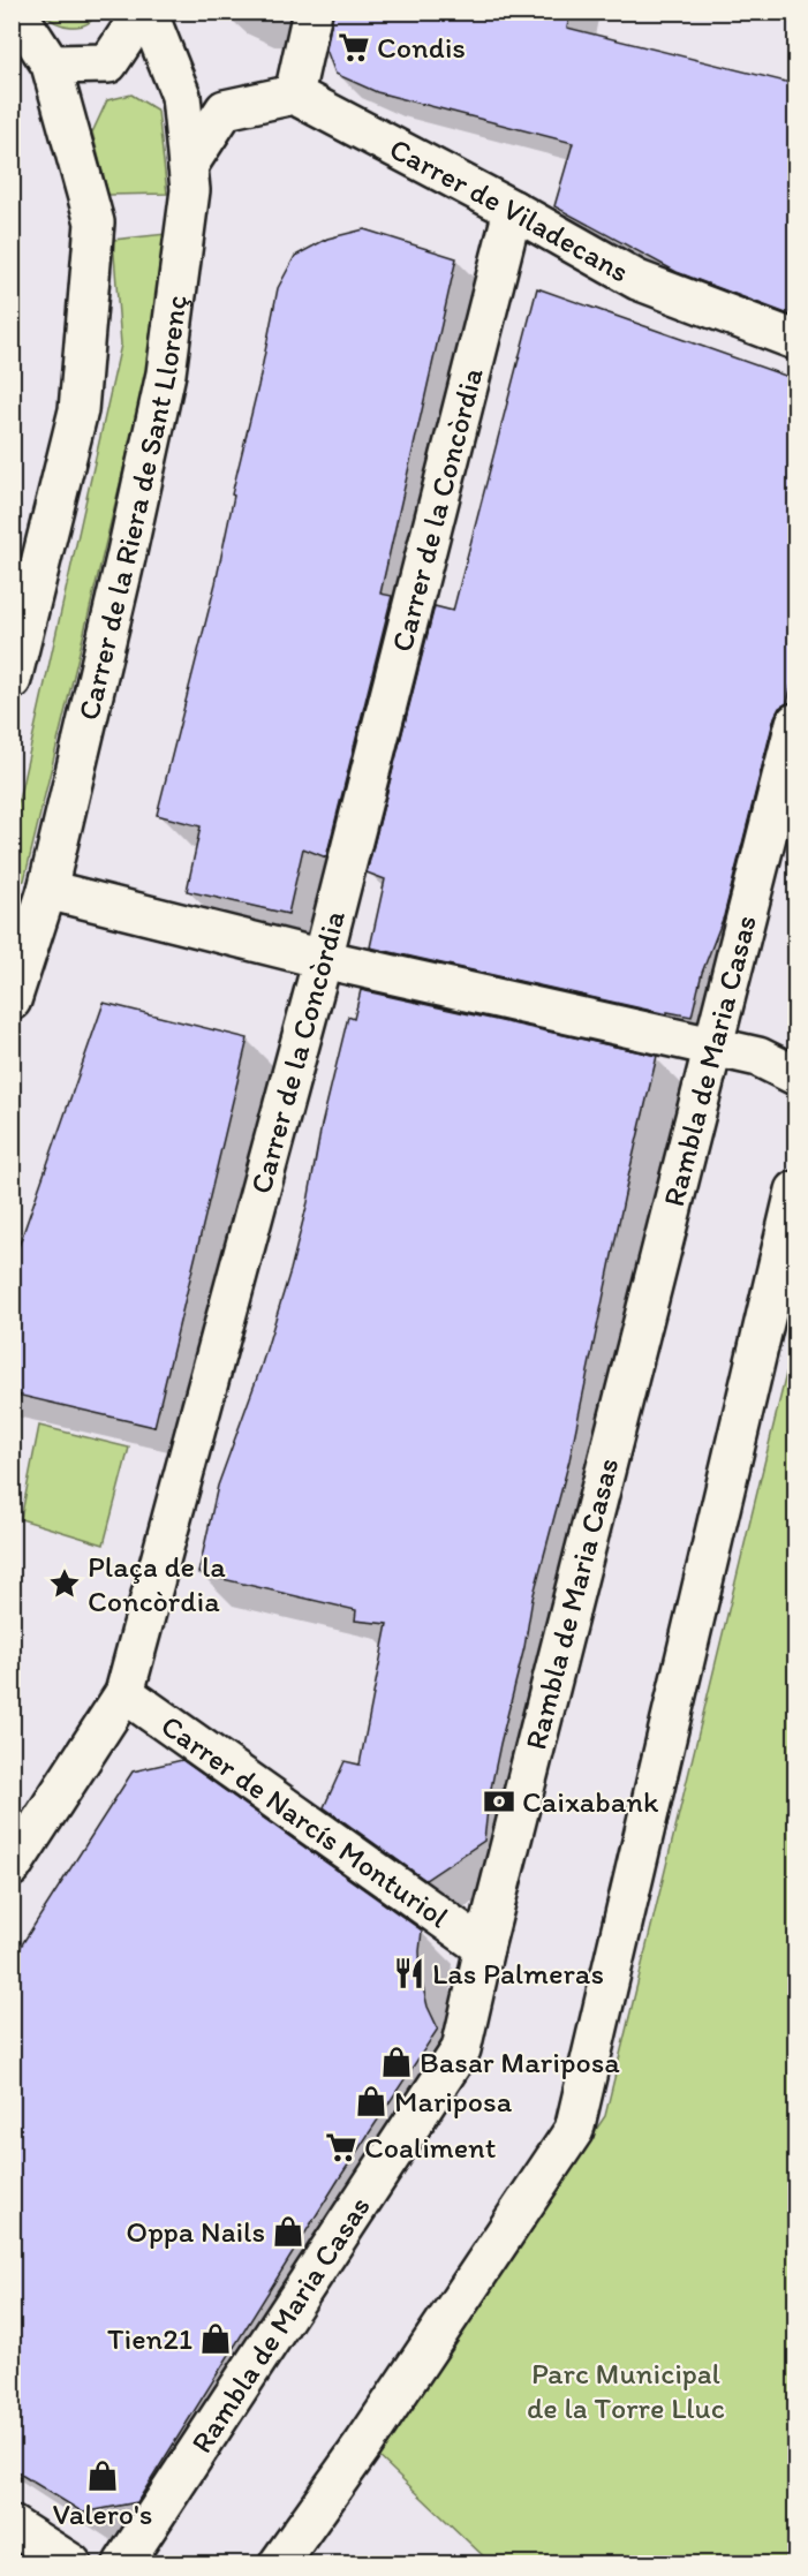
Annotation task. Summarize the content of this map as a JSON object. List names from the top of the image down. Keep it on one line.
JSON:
{"streets":{"street":["Carrer de Viladecans","Carrer de la Riera de Sant Llorenç","Carrer de la Concòrdia","Rambla de Maria Casas","Carrer de Narcís Monturiol"]},"crossings":[["Carrer de Viladecans","Carrer de la Concòrdia"],["Carrer de la Concòrdia","Carrer de Narcís Monturiol"],["Rambla de Maria Casas","Carrer de Narcís Monturiol"]],"parks":["Parc Municipal de la Torre Lluc"],"places":{"supermarket":["Condis","Coaliment"],"place":["Plaça de la Concòrdia"],"bank":["Caixabank"],"restaurant":["Las Palmeras"],"shop":["Basar Mariposa","Mariposa","Oppa Nails","Tien21","Valero's"]}}
